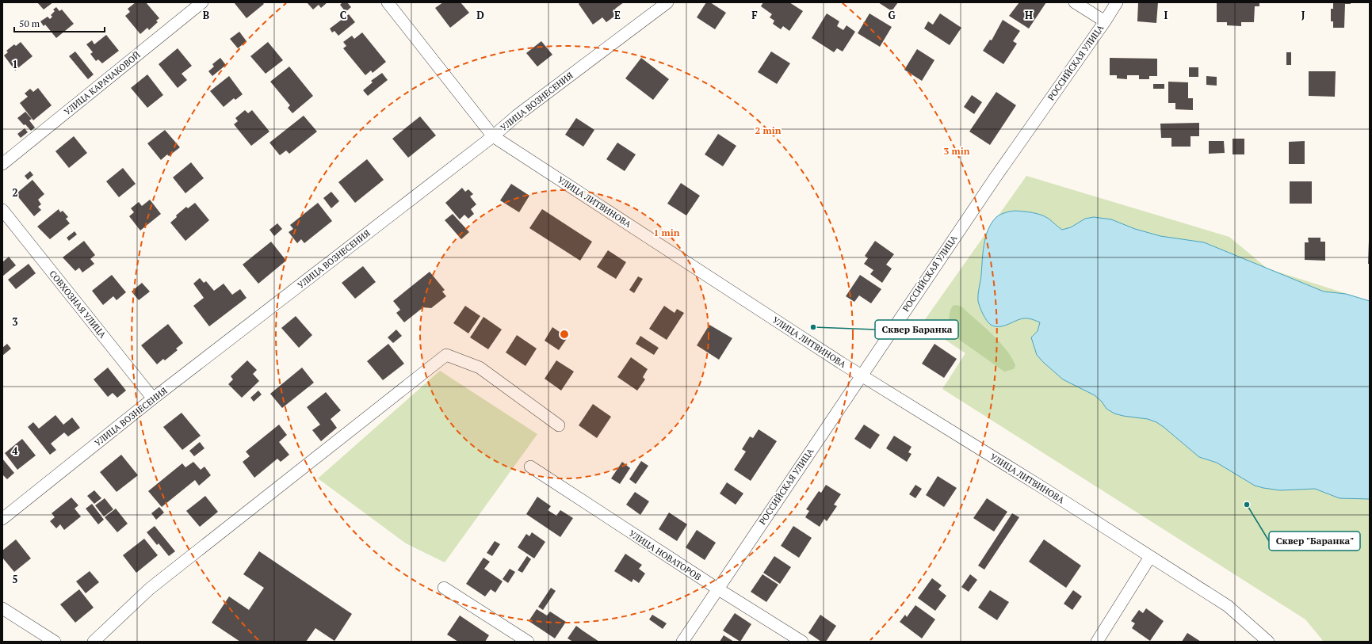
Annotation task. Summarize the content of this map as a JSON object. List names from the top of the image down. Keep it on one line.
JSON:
{"streets":{"street":["РОССИЙСКАЯ УЛИЦА","УЛИЦА КАРАЧАКОВОЙ","УЛИЦА ВОЗНЕСЕНИЯ","УЛИЦА ЛИТВИНОВА","СОВХОЗНАЯ УЛИЦА","УЛИЦА НОВАТОРОВ"]},"crossings":[["РОССИЙСКАЯ УЛИЦА","УЛИЦА ЛИТВИНОВА"],["РОССИЙСКАЯ УЛИЦА","УЛИЦА НОВАТОРОВ"],["УЛИЦА ВОЗНЕСЕНИЯ","УЛИЦА ЛИТВИНОВА"],["УЛИЦА ВОЗНЕСЕНИЯ","СОВХОЗНАЯ УЛИЦА"]],"places":["Сквер Баранка","Сквер \"Баранка\""],"scale_bar":"50 m","grid":{"columns":["B","C","D","E","F","G","H","I","J"],"rows":["1","2","3","4","5"]},"rings":["2 min","3 min","1 min"]}
